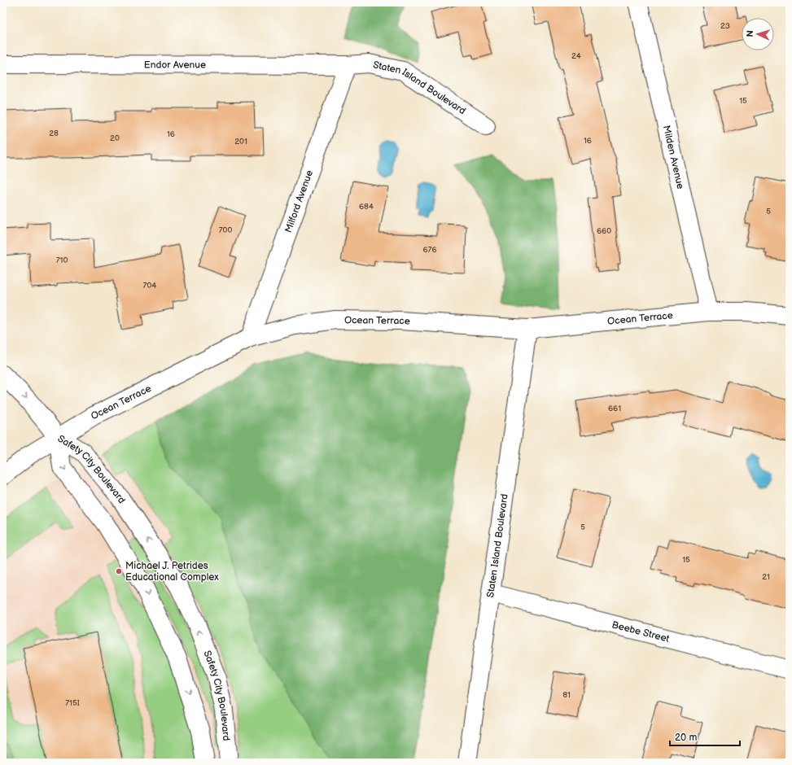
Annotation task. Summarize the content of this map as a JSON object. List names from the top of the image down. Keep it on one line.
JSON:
{"streets":{"street":["Endor Avenue","Staten Island Boulevard","Milden Avenue","Milford Avenue","Ocean Terrace","Safety City Boulevard","Beebe Street"]},"crossings":[["Endor Avenue","Staten Island Boulevard"],["Endor Avenue","Milford Avenue"],["Staten Island Boulevard","Milford Avenue"],["Staten Island Boulevard","Ocean Terrace"],["Staten Island Boulevard","Beebe Street"],["Milden Avenue","Ocean Terrace"],["Milford Avenue","Ocean Terrace"],["Ocean Terrace","Safety City Boulevard"]],"places":["Michael J. Petrides Educational Complex"],"house_numbers":["23","24","15","28","16","20","16","201","684","5","700","660","676","710","704","661","5","15","21","81","715I"],"scale_bar":"20 m","north":"left"}
